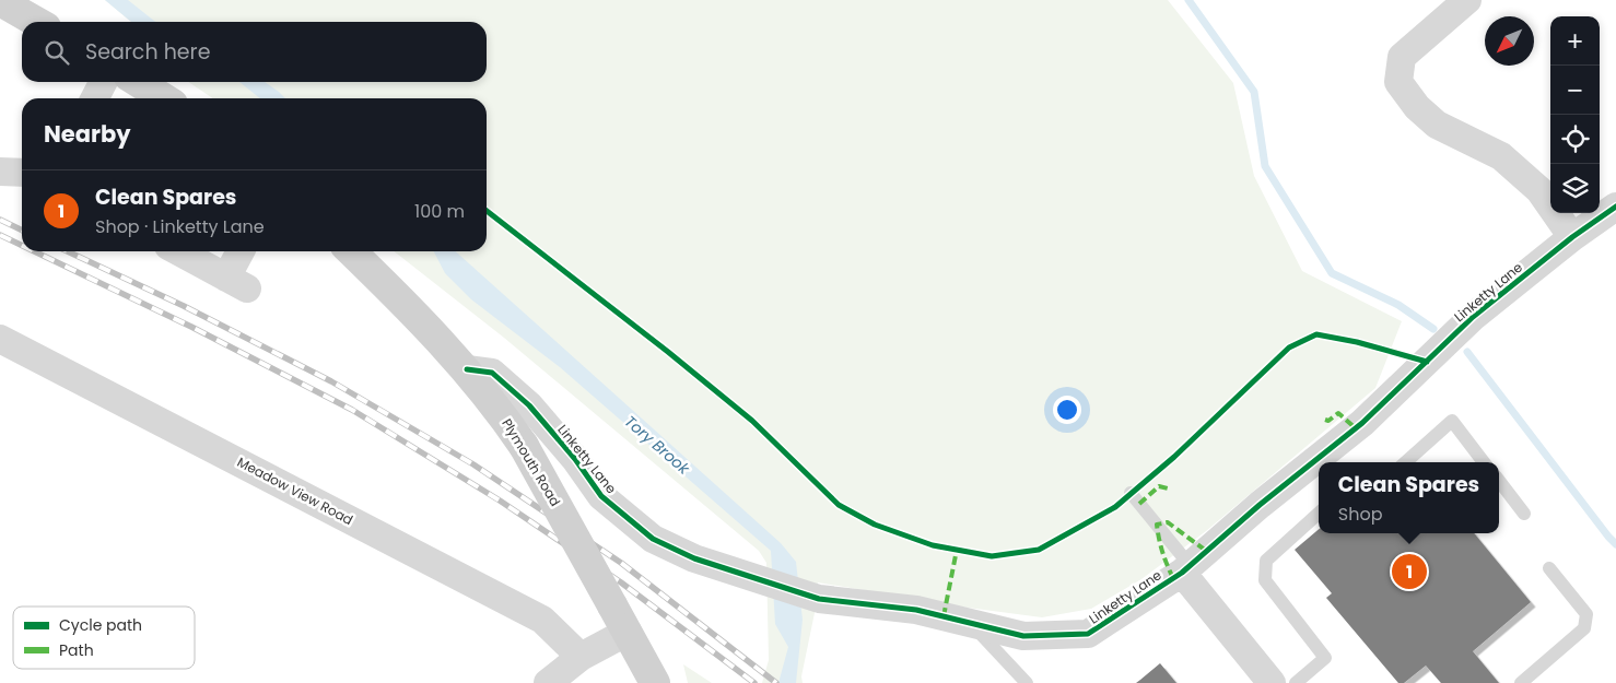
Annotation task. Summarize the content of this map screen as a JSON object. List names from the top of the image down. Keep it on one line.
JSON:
{"streets":{"main road":["Plymouth Road"],"street":["Linketty Lane","Meadow View Road"]},"crossings":[["Linketty Lane","Plymouth Road"]],"water":["Tory Brook"],"legend":["Cycle path","Path"],"north":"bottom left","page":{"map_buttons":["+","−"],"search":"Search here","heading":"Nearby","list":[{"mark":"1","name":"Clean Spares","note":"Shop · Linketty Lane","value":"100 m"}],"popup":["Clean Spares","Shop"],"pins":"1"}}
